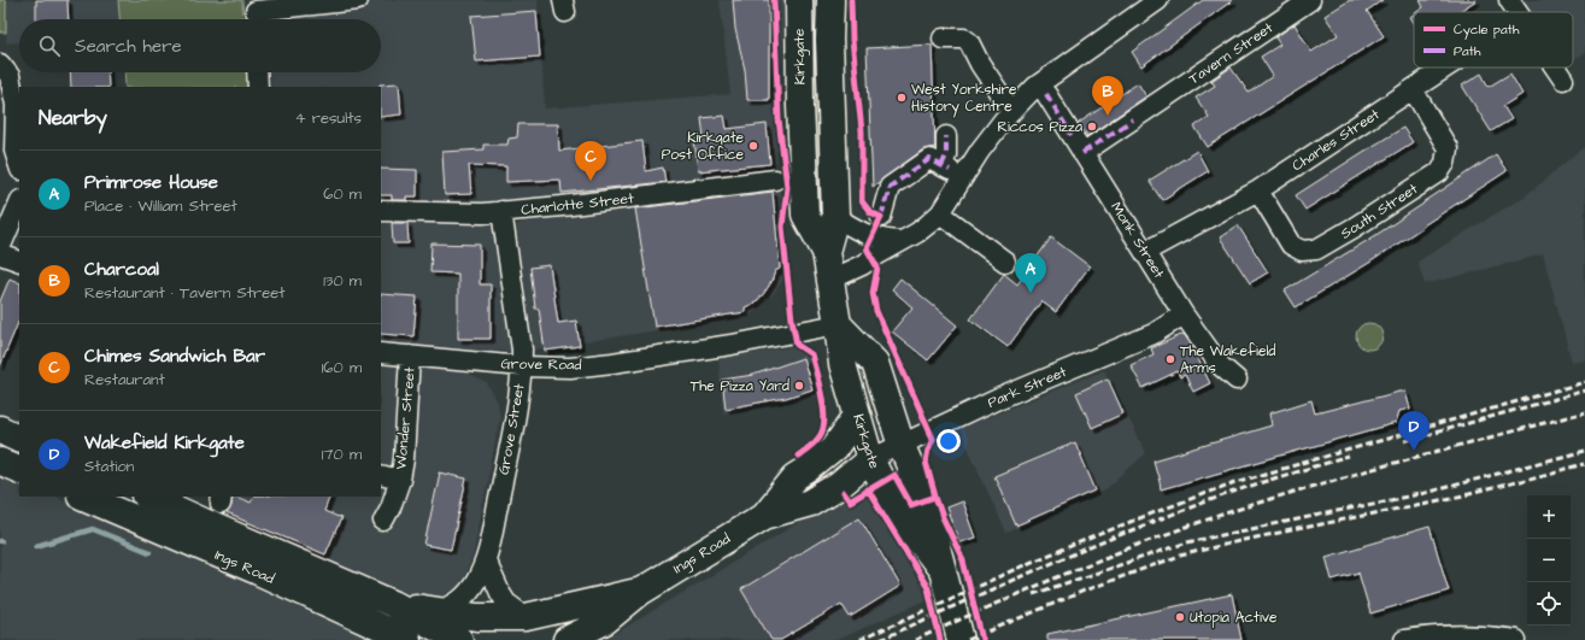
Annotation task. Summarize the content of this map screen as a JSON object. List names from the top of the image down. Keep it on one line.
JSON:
{"streets":{"highway":["Kirkgate","Ings Road"],"street":["Tavern Street","Charles Street","Charlotte Street","South Street","Monk Street","Grove Road","Park Street","Wonder Street","Grove Street"]},"crossings":[["Tavern Street","Monk Street"],["Kirkgate","Grove Road"],["Kirkgate","Park Street"],["Kirkgate","Ings Road"],["Charles Street","South Street"],["Charles Street","Monk Street"],["Charlotte Street","Grove Street"],["Monk Street","Park Street"],["Grove Road","Wonder Street"],["Grove Road","Grove Street"],["Park Street","Ings Road"],["Grove Street","Ings Road"]],"places":["West Yorkshire History Centre","Riccos Pizza","Kirkgate Post Office","The Wakefield Arms","The Pizza Yard","Utopia Active"],"legend":["Cycle path","Path"],"page":{"search":"Search here","pins":["B","C","A","D"],"heading":["Nearby","4 results"],"list":[{"mark":"A","name":"Primrose House","note":"Place · William Street","value":"60 m"},{"mark":"B","name":"Charcoal","note":"Restaurant · Tavern Street","value":"130 m"},{"mark":"C","name":"Chimes Sandwich Bar","note":"Restaurant","value":"160 m"},{"mark":"D","name":"Wakefield Kirkgate","note":"Station","value":"170 m"}],"map_buttons":["+","−"]}}
